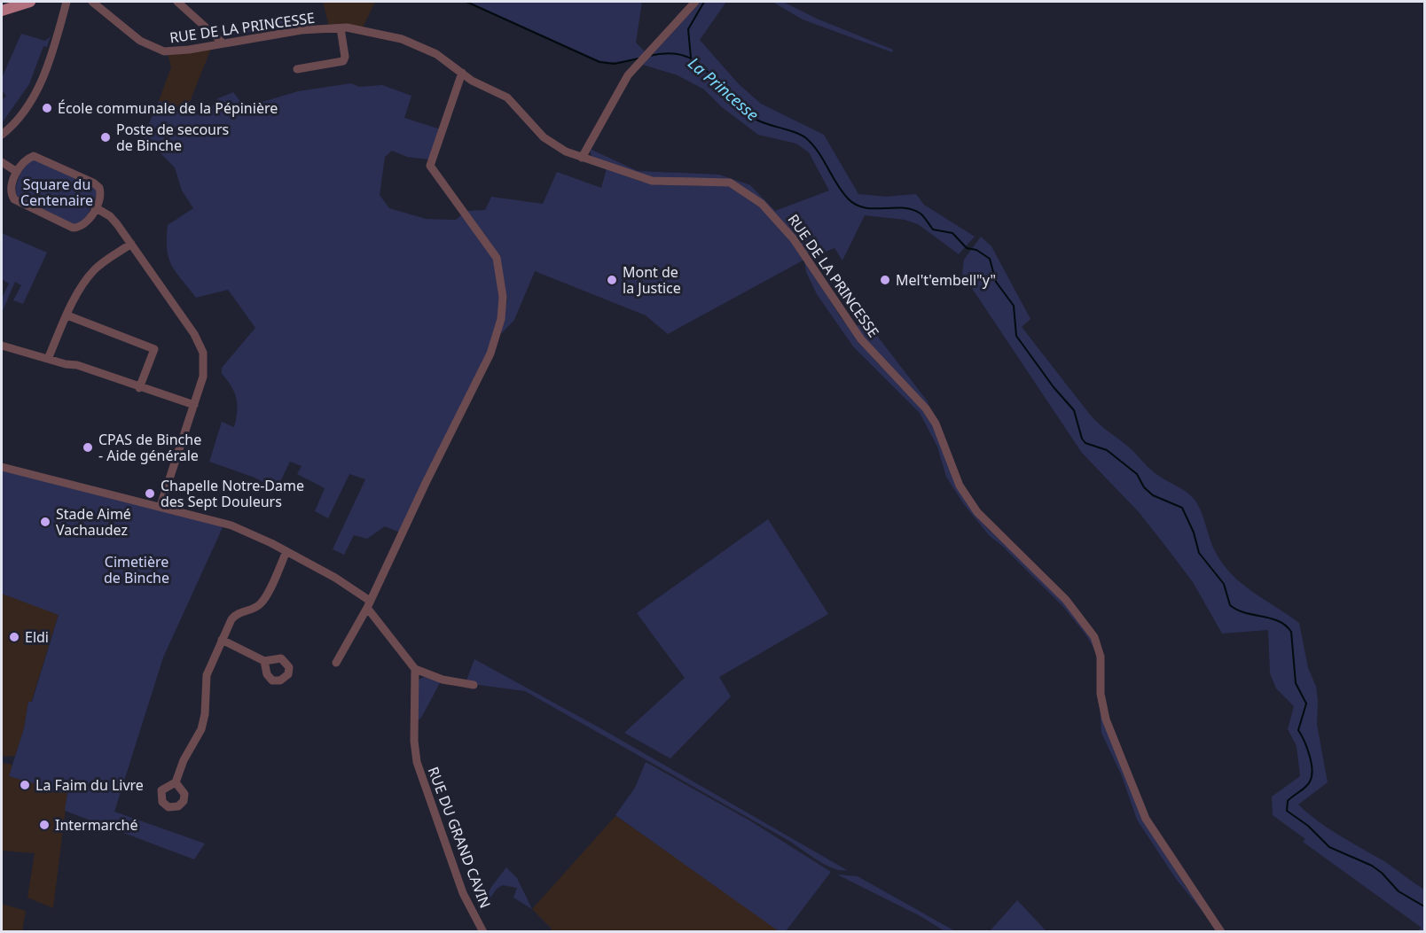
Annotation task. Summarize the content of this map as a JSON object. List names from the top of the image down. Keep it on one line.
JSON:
{"streets":{"street":["RUE DE LA PRINCESSE","RUE DU GRAND CAVIN"]},"water":["La Princesse"],"parks":["Square du Centenaire","Cimetière de Binche"],"places":["École communale de la Pépinière","Poste de secours de Binche","Mont de la Justice","Mel't'embell\"y\"","CPAS de Binche - Aide générale","Chapelle Notre-Dame des Sept Douleurs","Stade Aimé Vachaudez","Eldi","La Faim du Livre","Intermarché"]}
